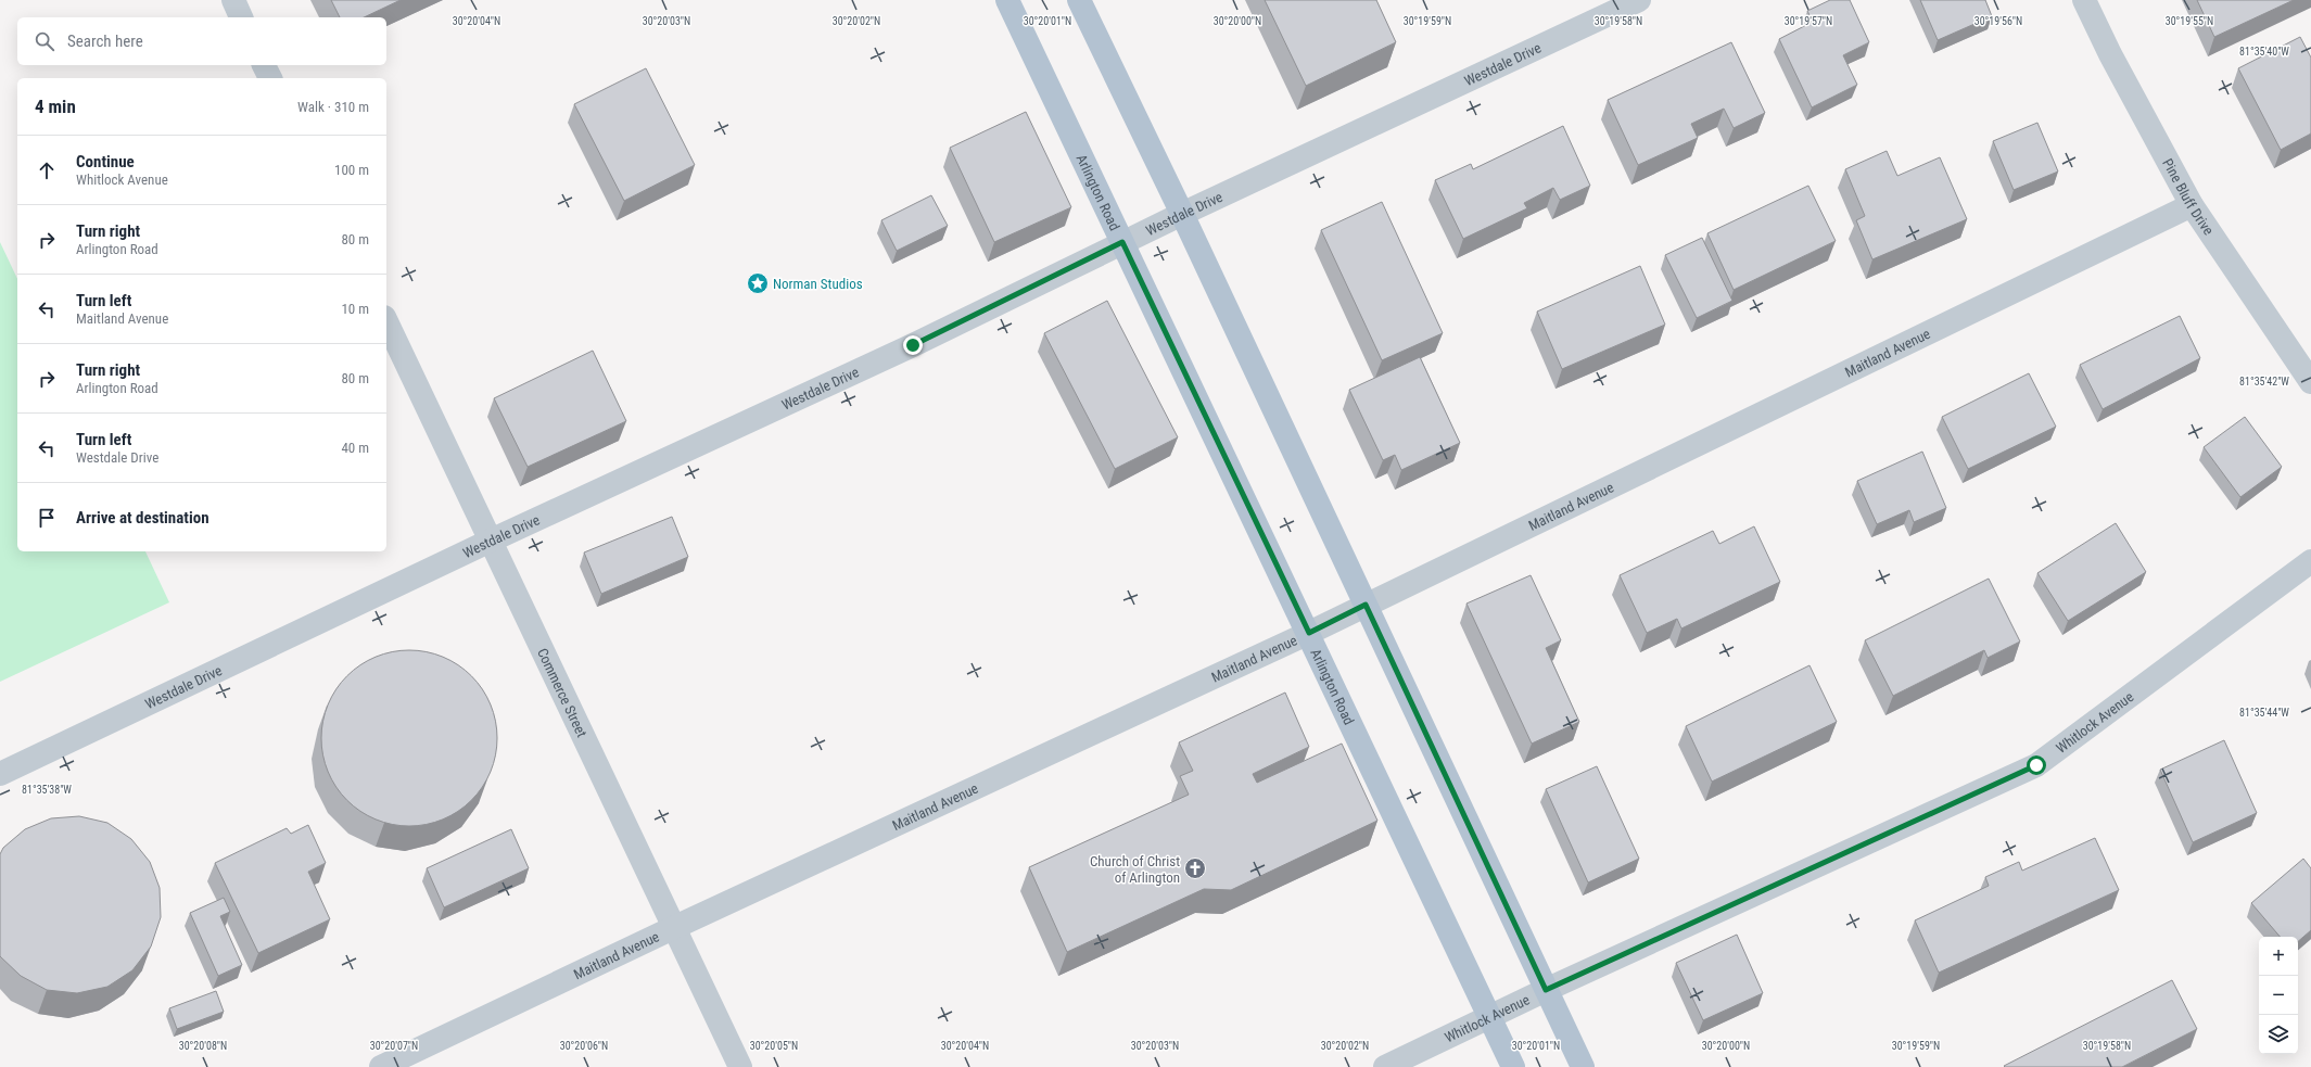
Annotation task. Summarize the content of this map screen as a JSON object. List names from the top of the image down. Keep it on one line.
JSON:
{"streets":{"main road":["Arlington Road"],"street":["Westdale Drive","Pine Bluff Drive","Maitland Avenue","Commerce Street","Whitlock Avenue"]},"crossings":[["Westdale Drive","Arlington Road"],["Westdale Drive","Commerce Street"],["Arlington Road","Maitland Avenue"],["Arlington Road","Whitlock Avenue"],["Pine Bluff Drive","Maitland Avenue"],["Maitland Avenue","Commerce Street"]],"places":{"place":["Norman Studios"],"church":["Church of Christ of Arlington"]},"page":{"search":"Search here","heading":["4 min","Walk · 310 m"],"list":[["Continue","Whitlock Avenue","100 m"],["Turn right","Arlington Road","80 m"],["Turn left","Maitland Avenue","10 m"],["Turn right","Arlington Road","80 m"],["Turn left","Westdale Drive","40 m"],"Arrive at destination"],"map_buttons":["+","−"]},"coordinates":["30°20'02\"N","30°20'01\"N","30°20'00\"N","30°19'59\"N","30°19'58\"N","30°20'04\"N","30°20'03\"N","30°19'57\"N","30°19'56\"N","30°19'55\"N","81°35'40\"W","81°35'42\"W","81°35'44\"W","81°35'38\"W","30°20'08\"N","30°20'07\"N","30°20'06\"N","30°20'05\"N"]}
